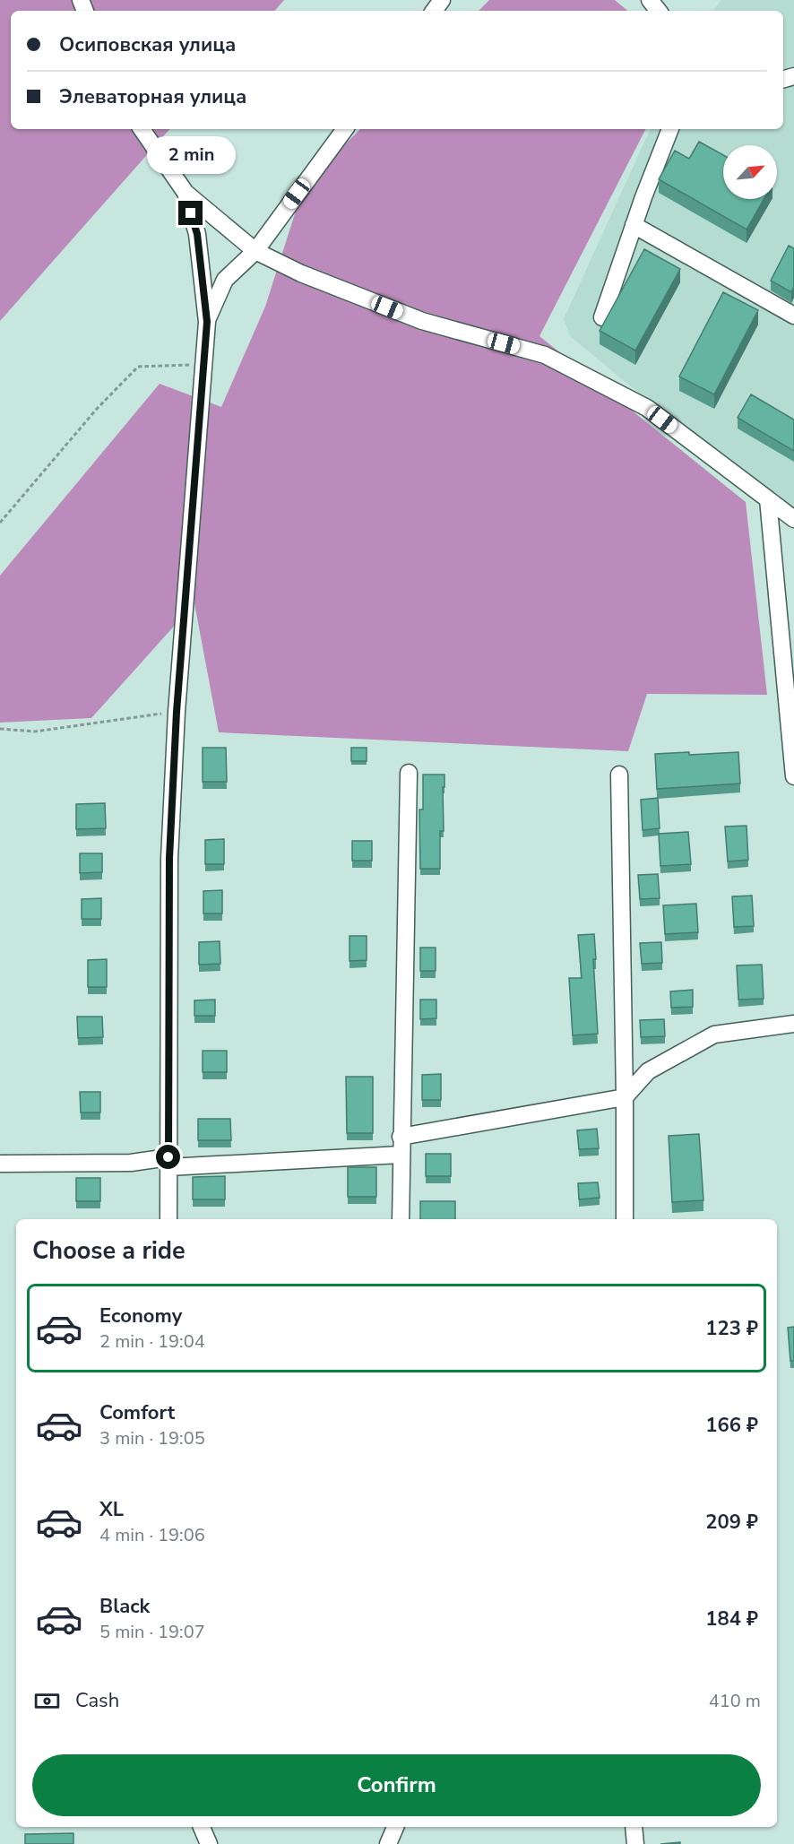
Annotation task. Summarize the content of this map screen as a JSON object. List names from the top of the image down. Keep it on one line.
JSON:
{"north":"top right","page":{"banner":["Осиповская улица","Элеваторная улица"],"bubble":"2 min","heading":"Choose a ride","list":[{"name":"Economy","note":"2 min · 19:04","value":"123 ₽"},{"name":"Comfort","note":"3 min · 19:05","value":"166 ₽"},{"name":"XL","note":"4 min · 19:06","value":"209 ₽"},{"name":"Black","note":"5 min · 19:07","value":"184 ₽"}],"pay":["Cash","410 m"],"buttons":"Confirm"}}
